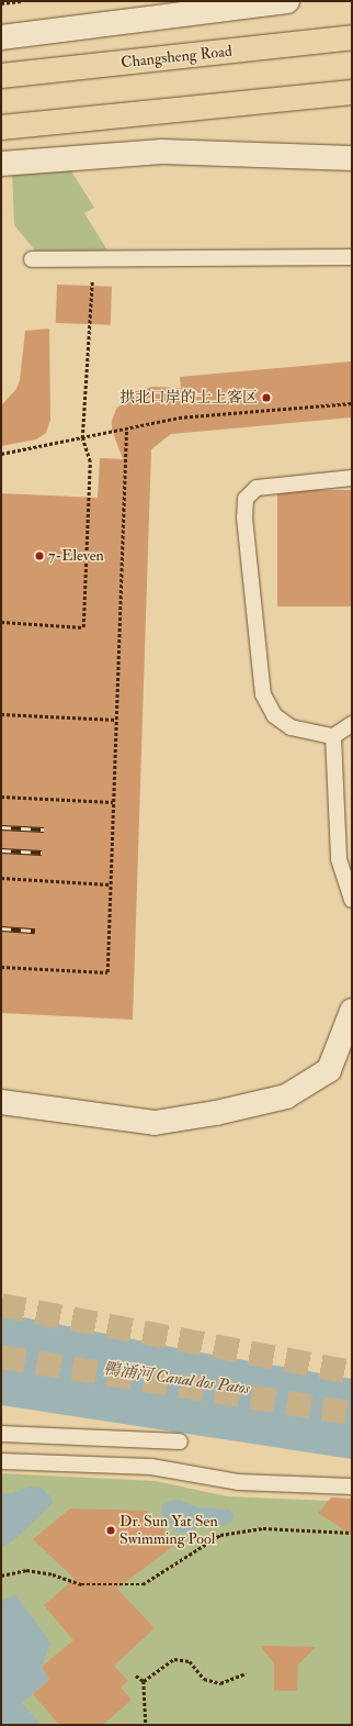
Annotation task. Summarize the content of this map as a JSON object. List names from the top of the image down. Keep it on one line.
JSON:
{"streets":{"main road":["Changsheng Road"]},"water":["鴨涌河 Canal dos Patos"],"places":["拱北口岸的士上客区","7-Eleven","Dr. Sun Yat Sen Swimming Pool"]}
